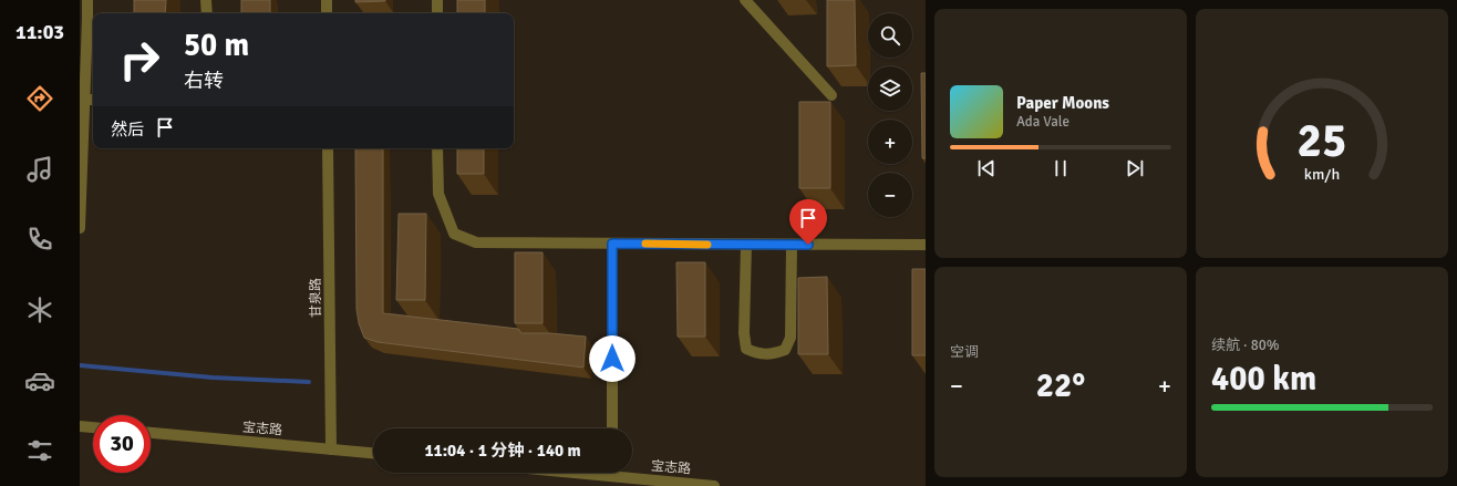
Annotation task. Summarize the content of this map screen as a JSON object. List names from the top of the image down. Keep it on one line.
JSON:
{"streets":{"street":["甘泉路","宝志路"]},"crossings":[["甘泉路","宝志路"]],"page":{"tabs":"11:03","map_buttons":["+","−"],"turn":["50 m","右转"],"song":["Paper Moons","Ada Vale"],"then":"然后","tile":["空调",["续航 · 80%","400 km"]],"heat":["−","22°","+"],"limit":"30","trip":"11:04 · 1 分钟 · 140 m","gauge":["25","km/h"]}}
